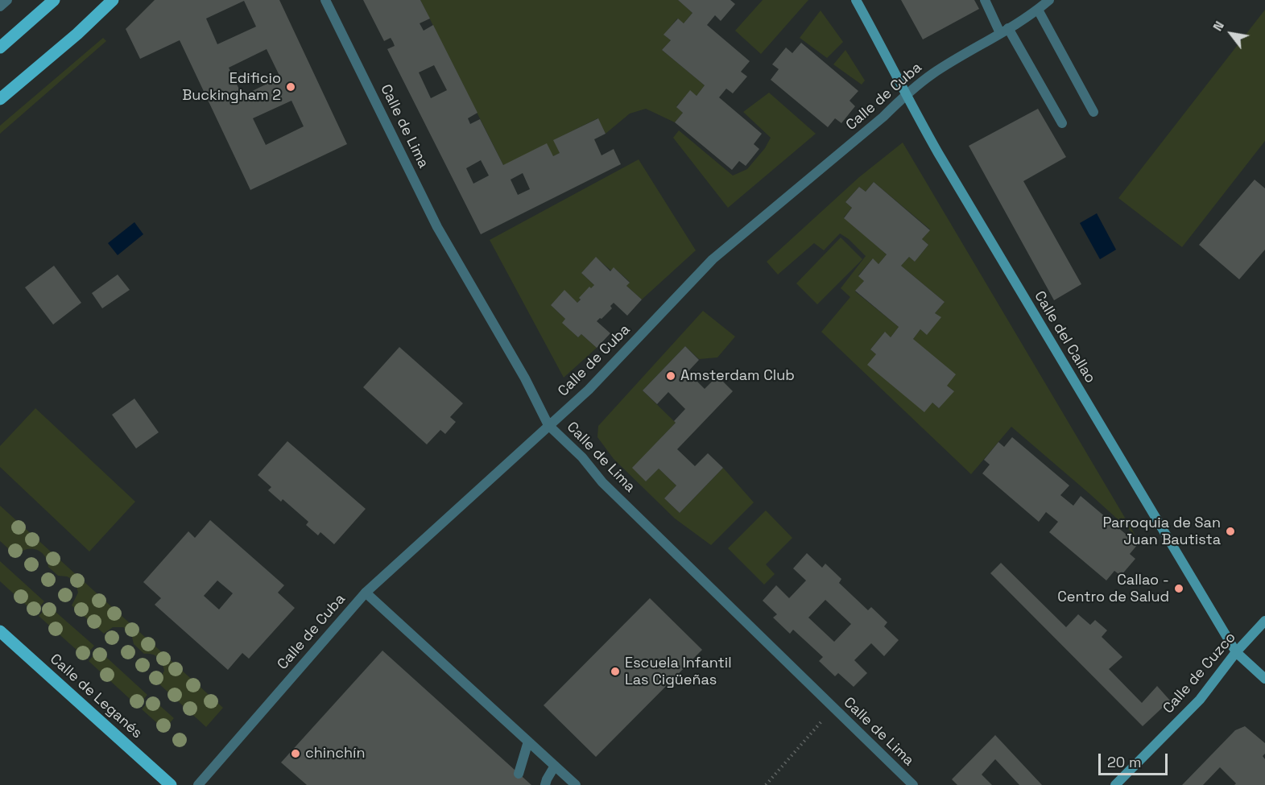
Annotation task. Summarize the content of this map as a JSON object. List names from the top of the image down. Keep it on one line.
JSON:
{"streets":{"main road":["Calle de Leganés"],"street":["Calle de Cuba","Calle de Lima","Calle del Callao","Calle de Cuzco"]},"crossings":[["Calle de Cuba","Calle de Lima"],["Calle de Cuba","Calle del Callao"],["Calle del Callao","Calle de Cuzco"]],"places":["Edificio Buckingham 2","Amsterdam Club","Parroquia de San Juan Bautista","Callao - Centro de Salud","Escuela Infantil Las Cigüeñas","chinchín"],"scale_bar":"20 m","north":"top left"}
